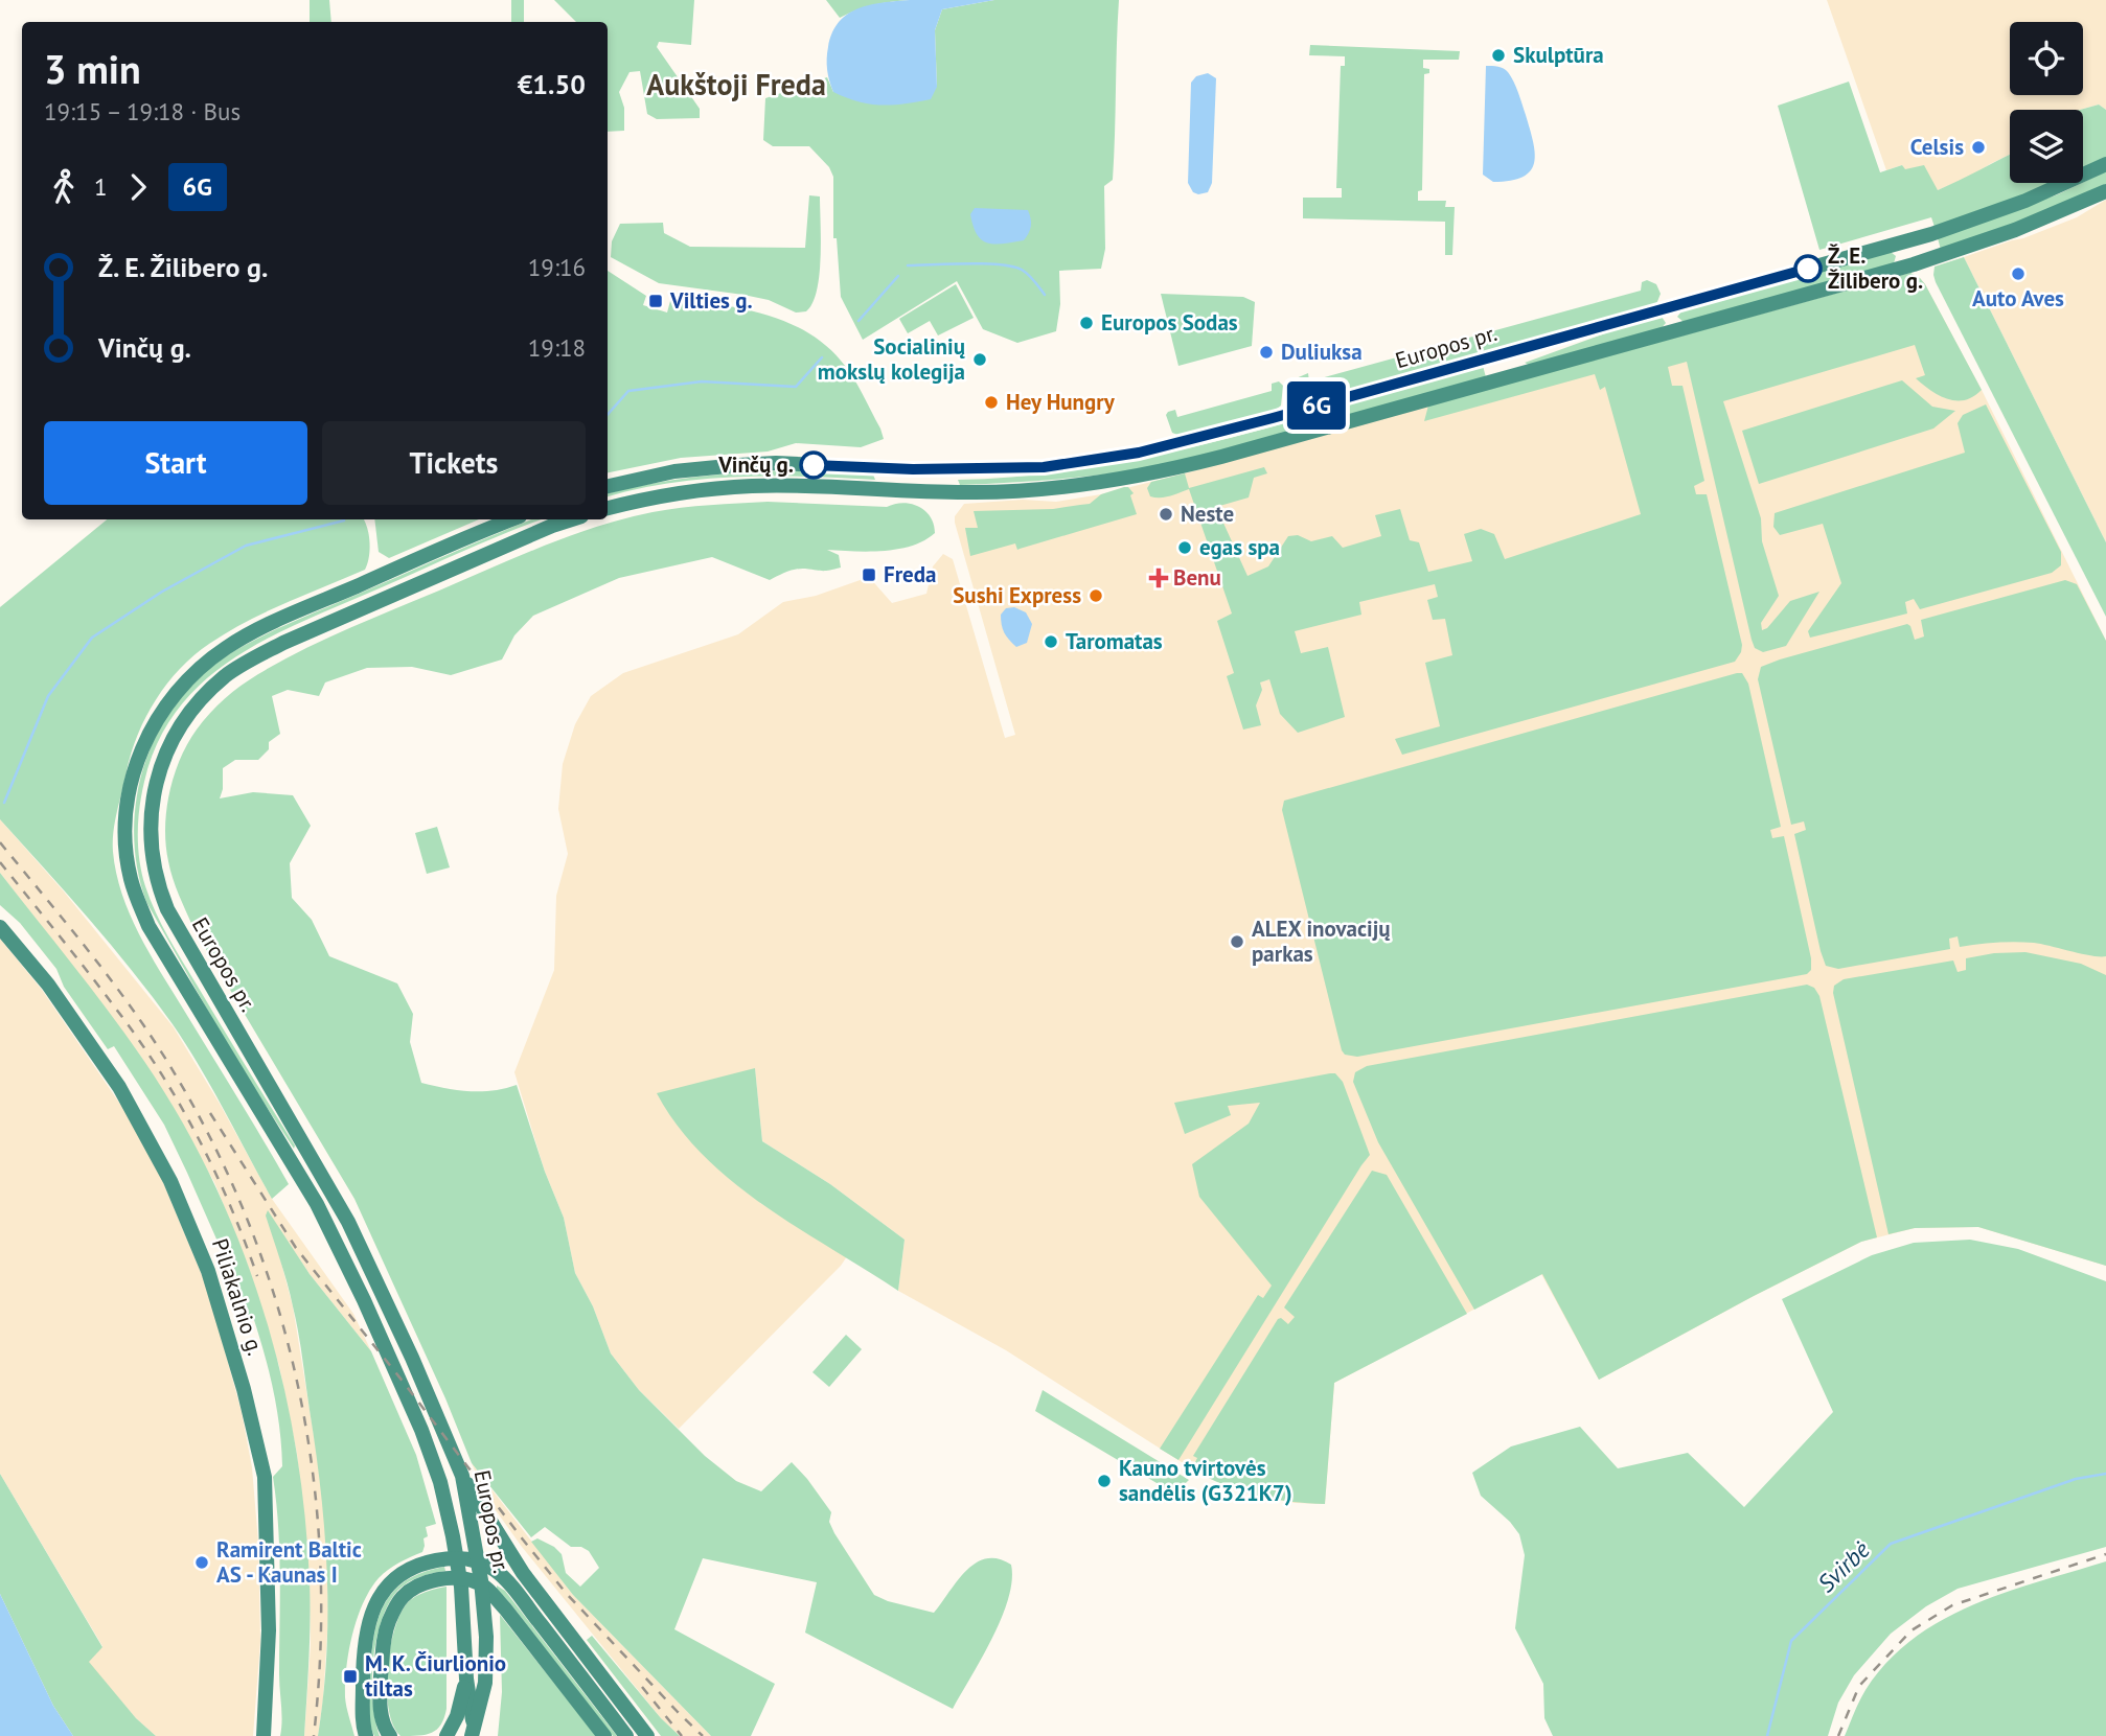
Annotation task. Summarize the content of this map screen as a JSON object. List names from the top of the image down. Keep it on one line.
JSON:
{"streets":{"main road":["Europos pr.","Piliakalnio g."]},"districts":["Aukštoji Freda"],"water":["Svirbė"],"places":{"other":["Skulptūra","Celsis","Ž. E. Žilibero g.","Auto Aves","Europos Sodas","Duliuksa","Socialinių mokslų kolegija","Hey Hungry","Vinčų g.","Neste","egas spa","Sushi Express","Taromatas","ALEX inovacijų parkas","Kauno tvirtovės sandėlis (G321K7)","Ramirent Baltic AS - Kaunas I"],"transit":["Vilties g.","Freda","M. K. Čiurlionio tiltas"],"health":["Benu"]},"lines":["bus line 6G"],"page":{"on_map":"6G","heading":["3 min","19:15 – 19:18 · Bus","€1.50"],"legs":["1","6G"],"list":[{"name":"Ž. E. Žilibero g.","value":"19:16"},{"name":"Vinčų g.","value":"19:18"}],"buttons":["Start","Tickets"]}}
